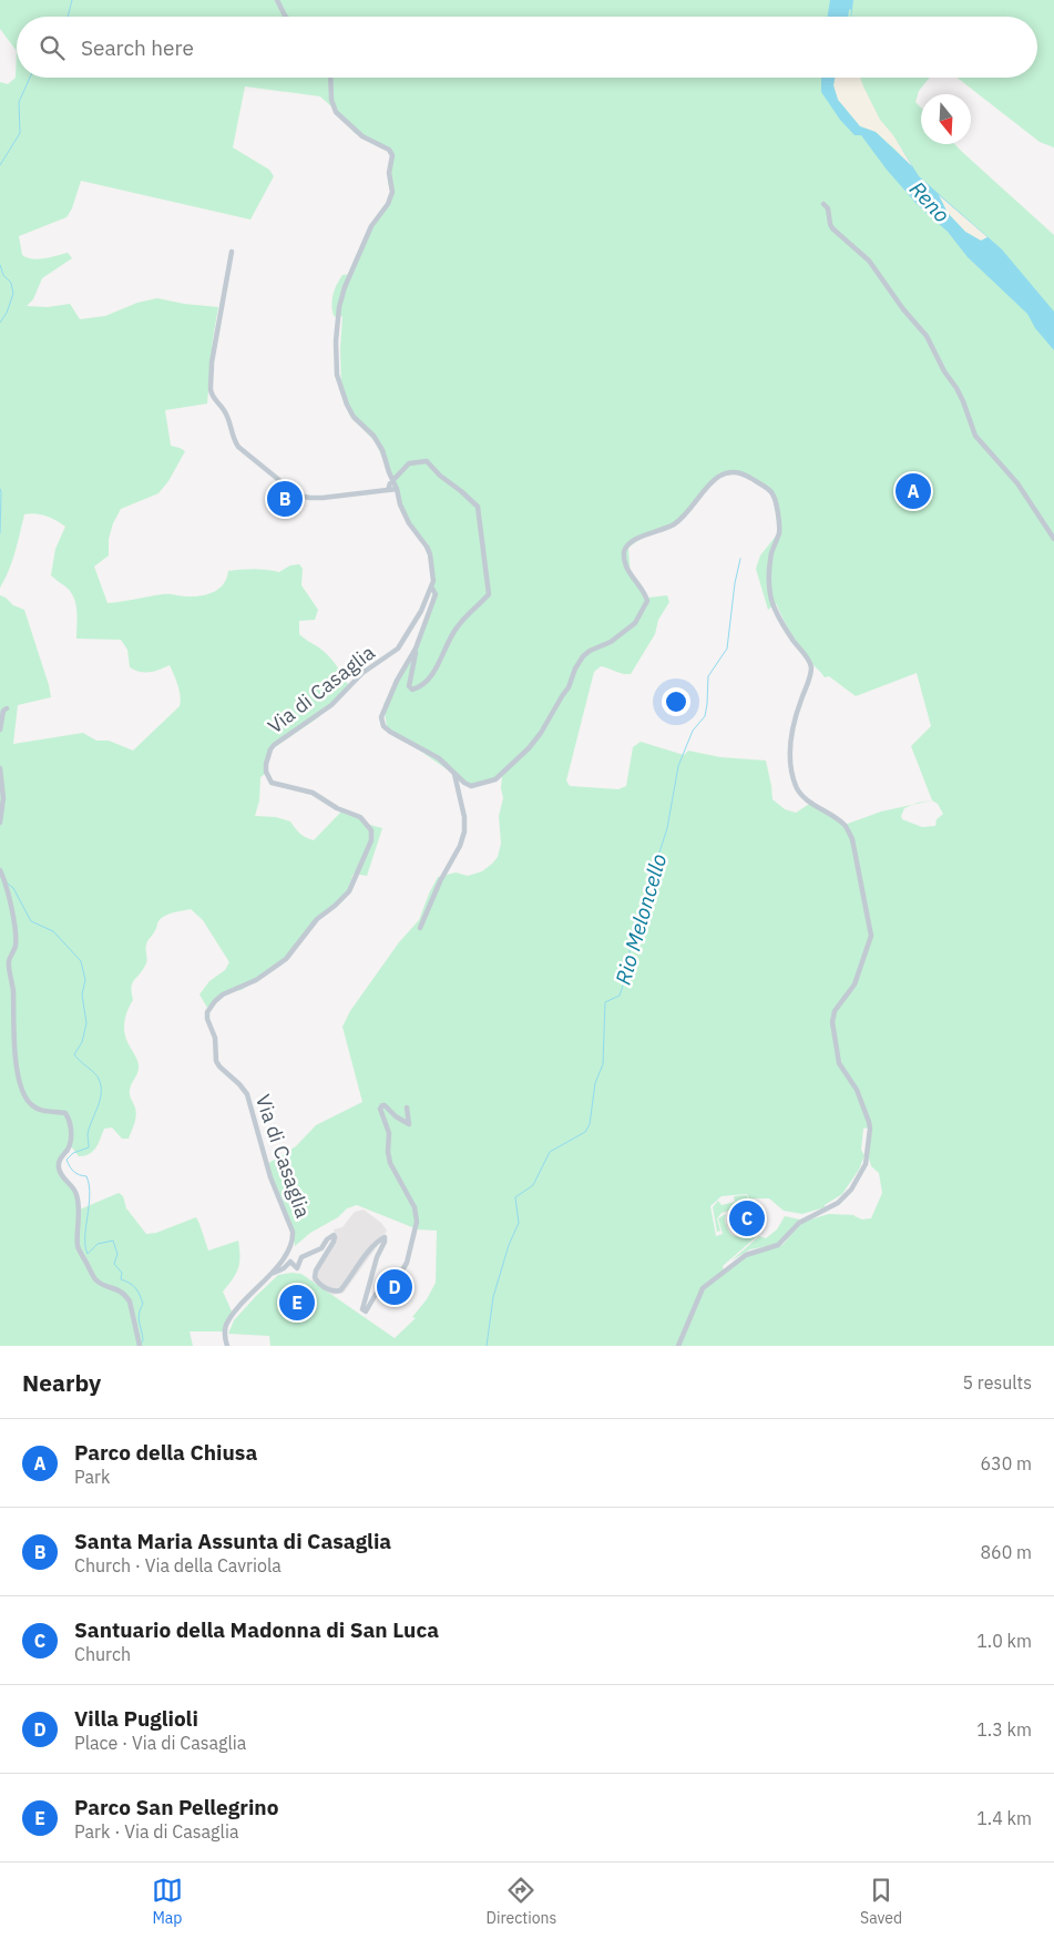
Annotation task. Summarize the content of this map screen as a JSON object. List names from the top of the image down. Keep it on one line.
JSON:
{"streets":{"street":["Via di Casaglia"]},"water":["Reno","Rio Meloncello"],"north":"bottom","page":{"search":"Search here","pins":["A","B","C","D","E"],"heading":["Nearby","5 results"],"list":[{"mark":"A","name":"Parco della Chiusa","note":"Park","value":"630 m"},{"mark":"B","name":"Santa Maria Assunta di Casaglia","note":"Church · Via della Cavriola","value":"860 m"},{"mark":"C","name":"Santuario della Madonna di San Luca","note":"Church","value":"1.0 km"},{"mark":"D","name":"Villa Puglioli","note":"Place · Via di Casaglia","value":"1.3 km"},{"mark":"E","name":"Parco San Pellegrino","note":"Park · Via di Casaglia","value":"1.4 km"}],"nav":["Map","Directions","Saved"]}}
